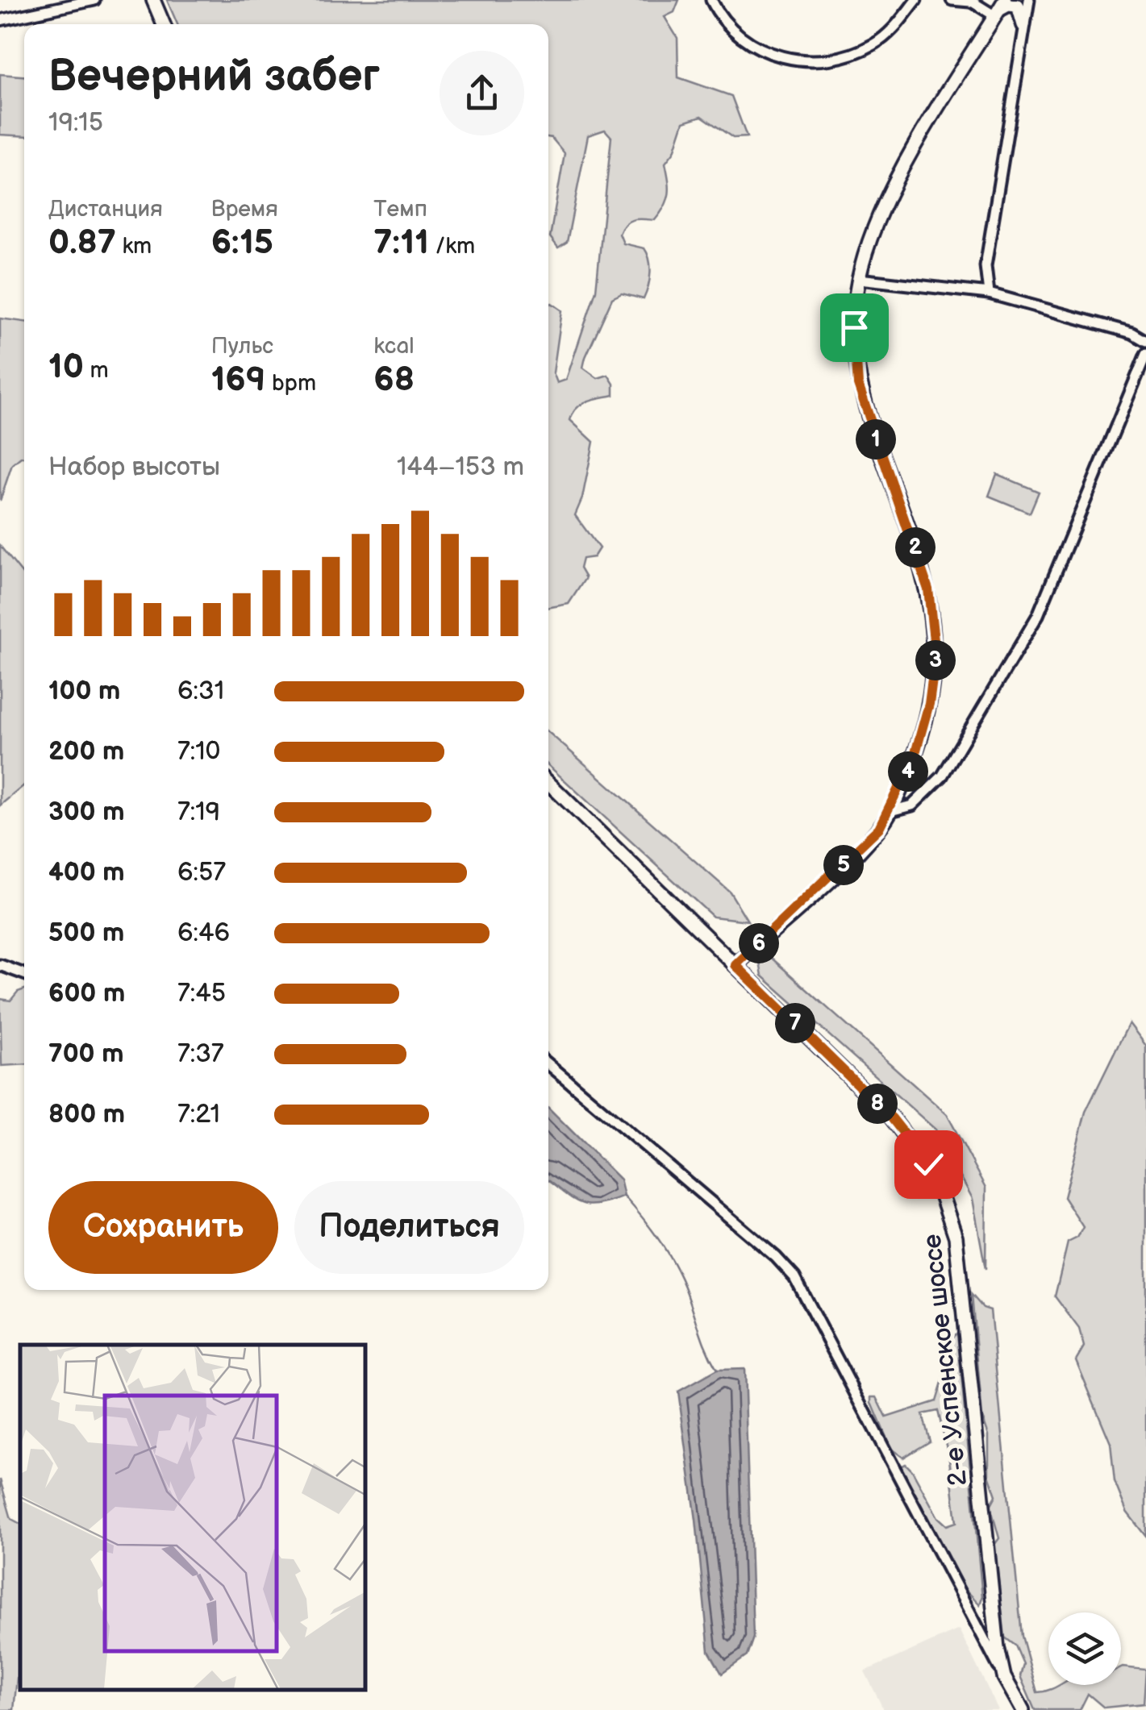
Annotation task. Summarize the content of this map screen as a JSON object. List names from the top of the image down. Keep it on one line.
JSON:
{"streets":{"main road":["2-е Успенское шоссе"]},"page":{"heading":["Вечерний забег","19:15"],"stats":[["Дистанция","0.87 km"],["Время","6:15"],["Темп","7:11 /km"],["10 m"],["Пульс","169 bpm"],["kcal","68"]],"pins":["1","2","3","4","5","6","7","8"],"chart":["Набор высоты","144–153 m"],"list":[{"name":"100 m","note":"6:31"},{"name":"200 m","note":"7:10"},{"name":"300 m","note":"7:19"},{"name":"400 m","note":"6:57"},{"name":"500 m","note":"6:46"},{"name":"600 m","note":"7:45"},{"name":"700 m","note":"7:37"},{"name":"800 m","note":"7:21"}],"buttons":["Сохранить","Поделиться"]}}
